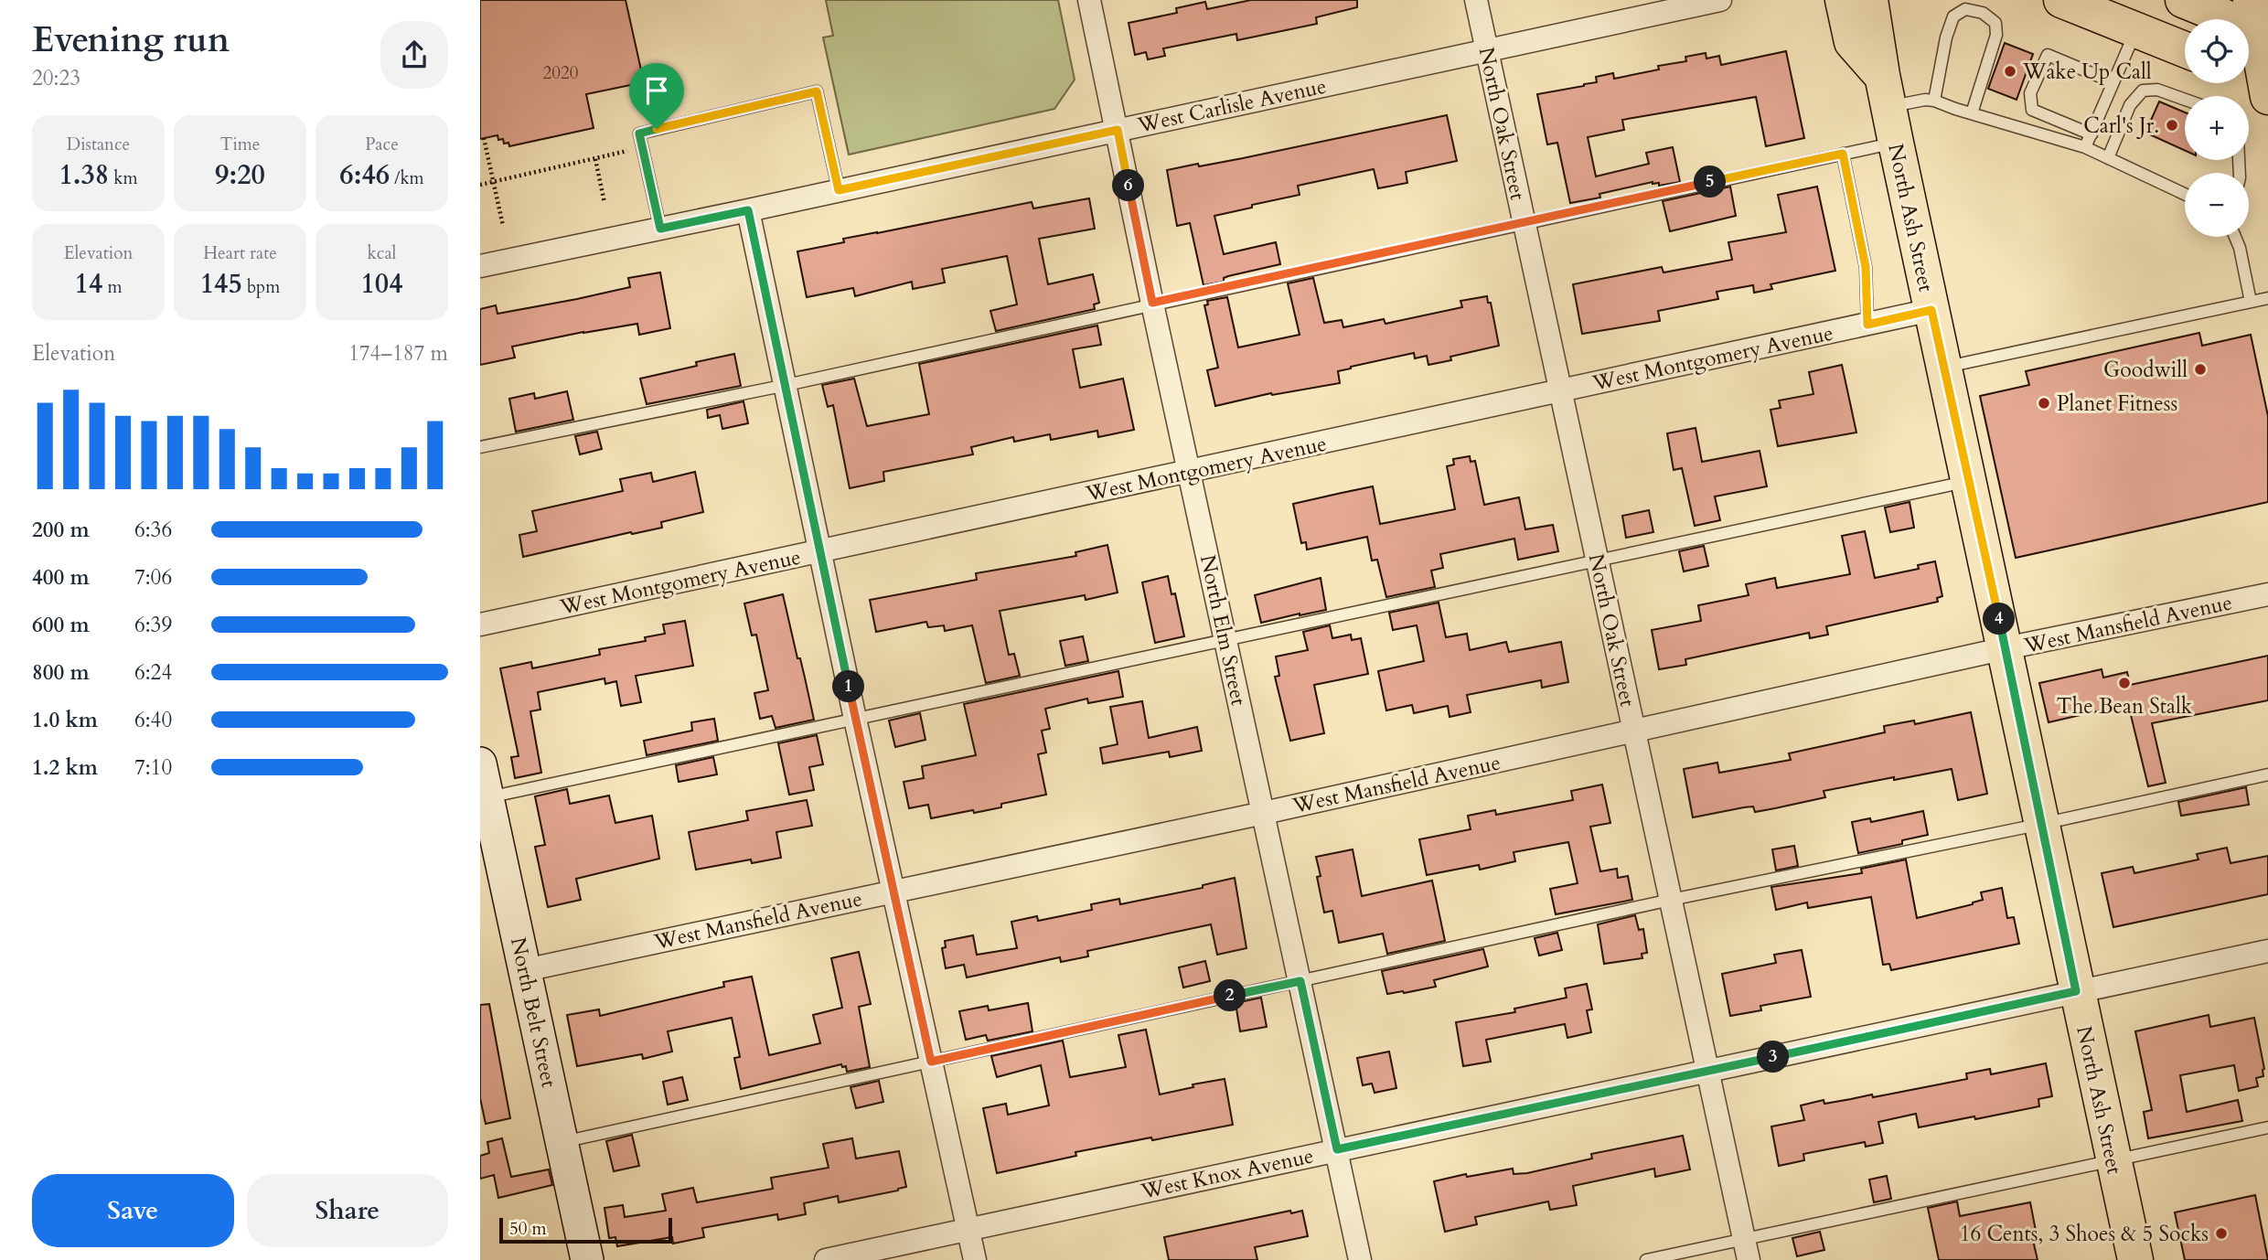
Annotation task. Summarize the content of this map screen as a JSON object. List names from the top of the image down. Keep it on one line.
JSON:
{"streets":{"main road":["North Ash Street"],"street":["West Carlisle Avenue","North Oak Street","West Montgomery Avenue","West Mansfield Avenue","North Elm Street","North Belt Street","West Knox Avenue"]},"crossings":[["West Carlisle Avenue","North Oak Street"],["West Carlisle Avenue","North Elm Street"],["North Oak Street","West Montgomery Avenue"],["North Oak Street","West Mansfield Avenue"],["North Oak Street","West Knox Avenue"],["North Ash Street","West Montgomery Avenue"],["North Ash Street","West Mansfield Avenue"],["North Ash Street","West Knox Avenue"],["West Montgomery Avenue","North Elm Street"],["West Mansfield Avenue","North Elm Street"],["West Mansfield Avenue","North Belt Street"],["North Elm Street","West Knox Avenue"]],"places":["Wake Up Call","Carl's Jr.","Goodwill","Planet Fitness","The Bean Stalk","16 Cents, 3 Shoes & 5 Socks"],"house_numbers":["2020"],"scale_bar":"50 m","page":{"heading":["Evening run","20:23"],"map_buttons":["+","−"],"stats":[["Distance","1.38 km"],["Time","9:20"],["Pace","6:46 /km"],["Elevation","14 m"],["Heart rate","145 bpm"],["kcal","104"]],"pins":["5","6","4","1","2","3"],"chart":["Elevation","174–187 m"],"list":[{"name":"200 m","note":"6:36"},{"name":"400 m","note":"7:06"},{"name":"600 m","note":"6:39"},{"name":"800 m","note":"6:24"},{"name":"1.0 km","note":"6:40"},{"name":"1.2 km","note":"7:10"}],"buttons":["Save","Share"],"scale":"50 m"}}
